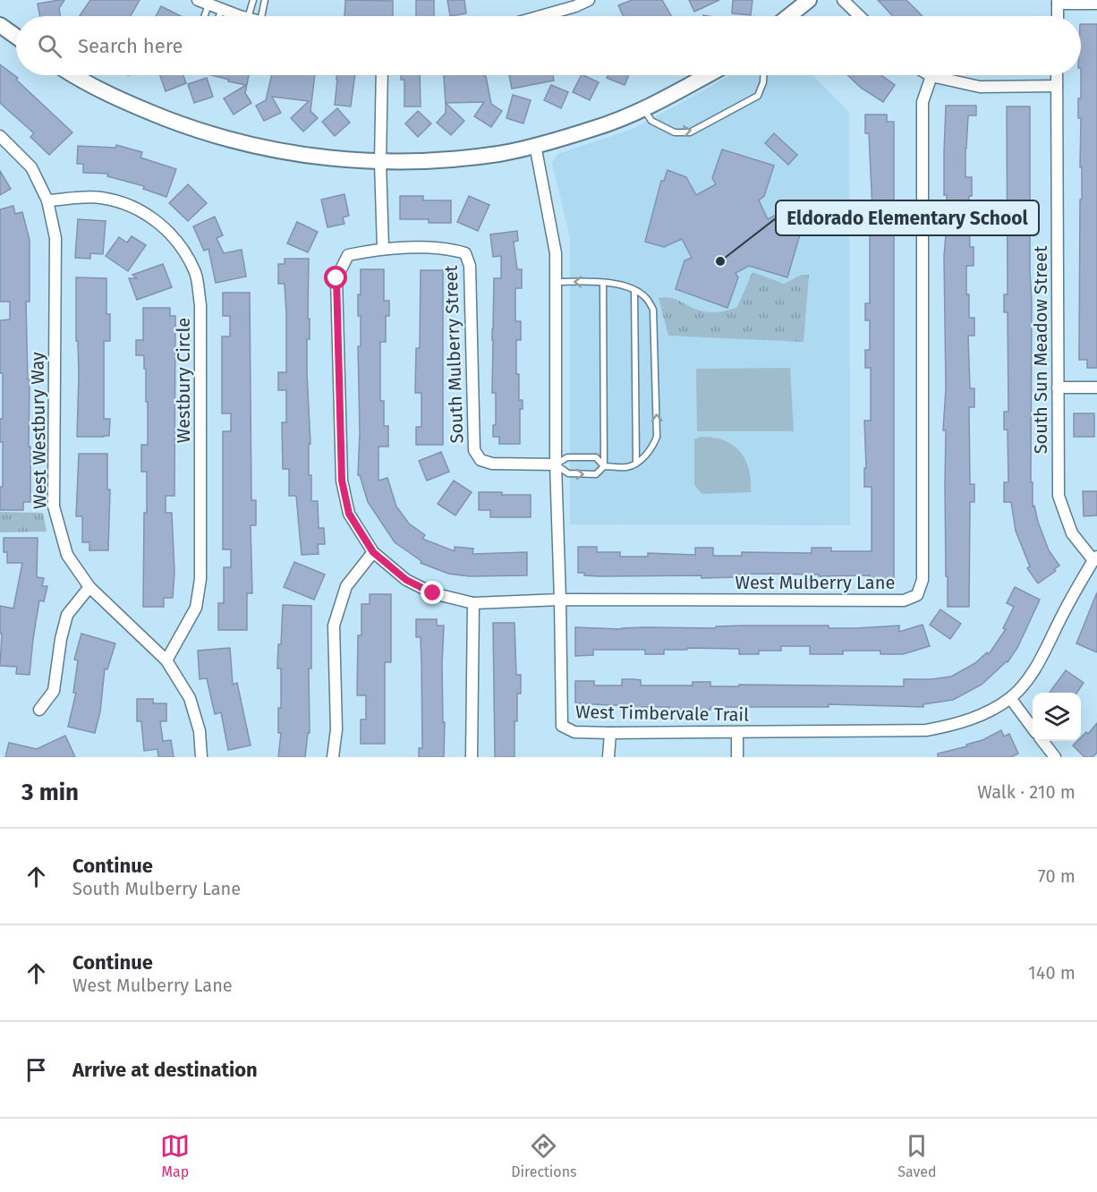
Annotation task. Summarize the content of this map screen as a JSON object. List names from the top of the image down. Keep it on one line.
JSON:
{"streets":{"street":["South Sun Meadow Street","South Mulberry Street","Westbury Circle","West Westbury Way","West Mulberry Lane","West Timbervale Trail"]},"crossings":[["South Sun Meadow Street","West Timbervale Trail"],["South Mulberry Street","West Mulberry Lane"],["South Mulberry Street","West Timbervale Trail"],["Westbury Circle","West Westbury Way"],["West Mulberry Lane","West Timbervale Trail"]],"places":["Eldorado Elementary School"],"page":{"search":"Search here","heading":["3 min","Walk · 210 m"],"list":[["Continue","South Mulberry Lane","70 m"],["Continue","West Mulberry Lane","140 m"],"Arrive at destination"],"nav":["Map","Directions","Saved"]}}
